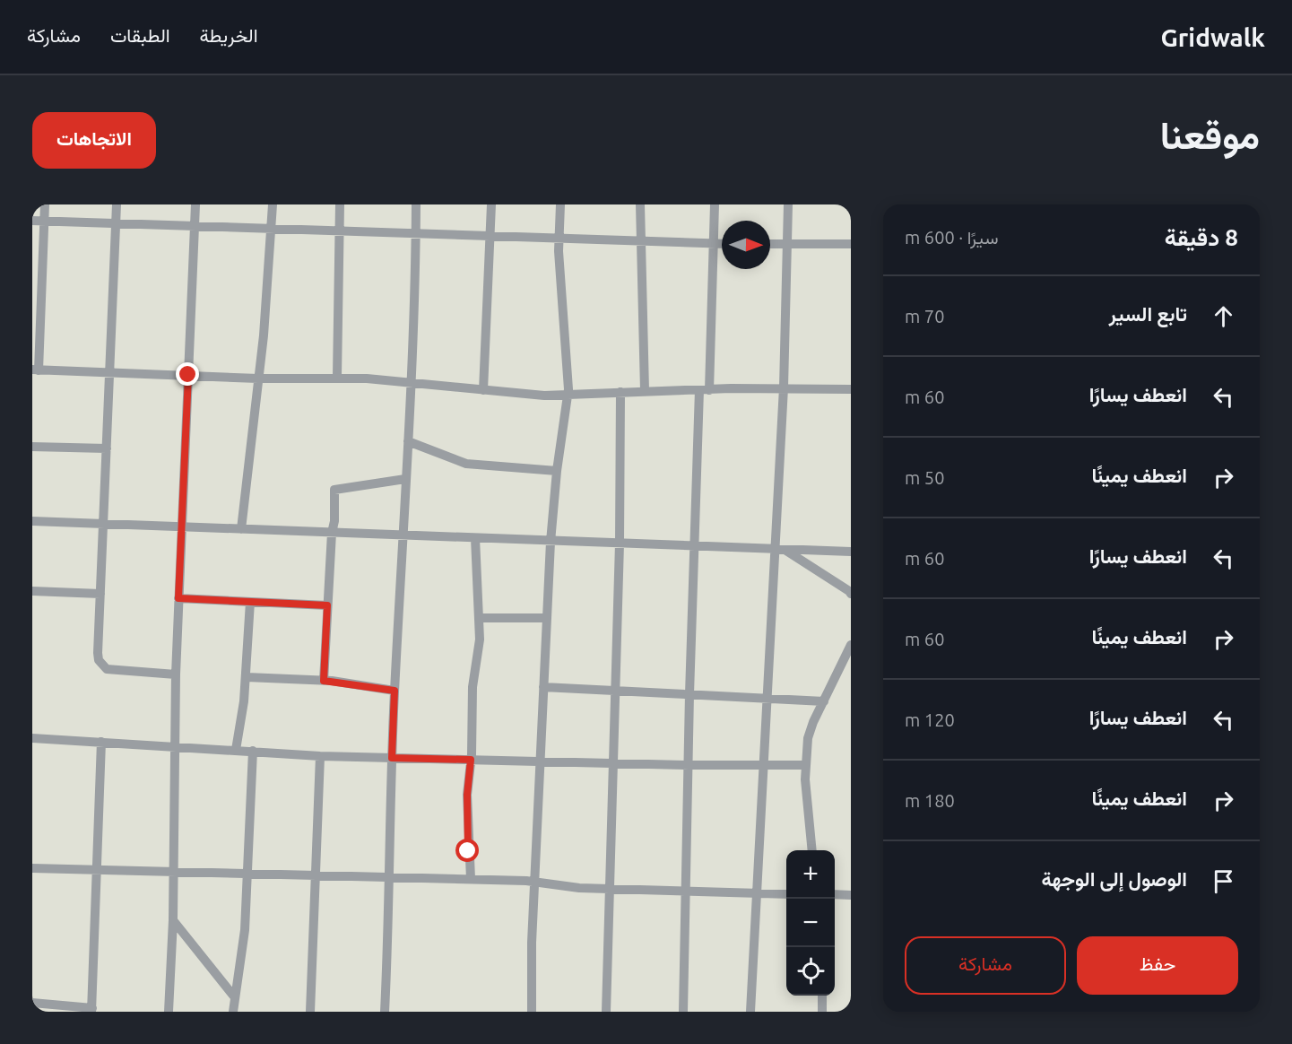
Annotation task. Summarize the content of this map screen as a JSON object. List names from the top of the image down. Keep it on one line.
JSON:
{"north":"right","page":{"header":"Gridwalk","nav":["الخريطة","الطبقات","مشاركة"],"title":"موقعنا","buttons":["الاتجاهات",["حفظ","مشاركة"]],"heading":["8 دقيقة","سيرًا · 600 m"],"list":[["تابع السير","70 m"],["انعطف يسارًا","60 m"],["انعطف يمينًا","50 m"],["انعطف يسارًا","60 m"],["انعطف يمينًا","60 m"],["انعطف يسارًا","120 m"],["انعطف يمينًا","180 m"],"الوصول إلى الوجهة"],"map_buttons":["+","−"]}}
